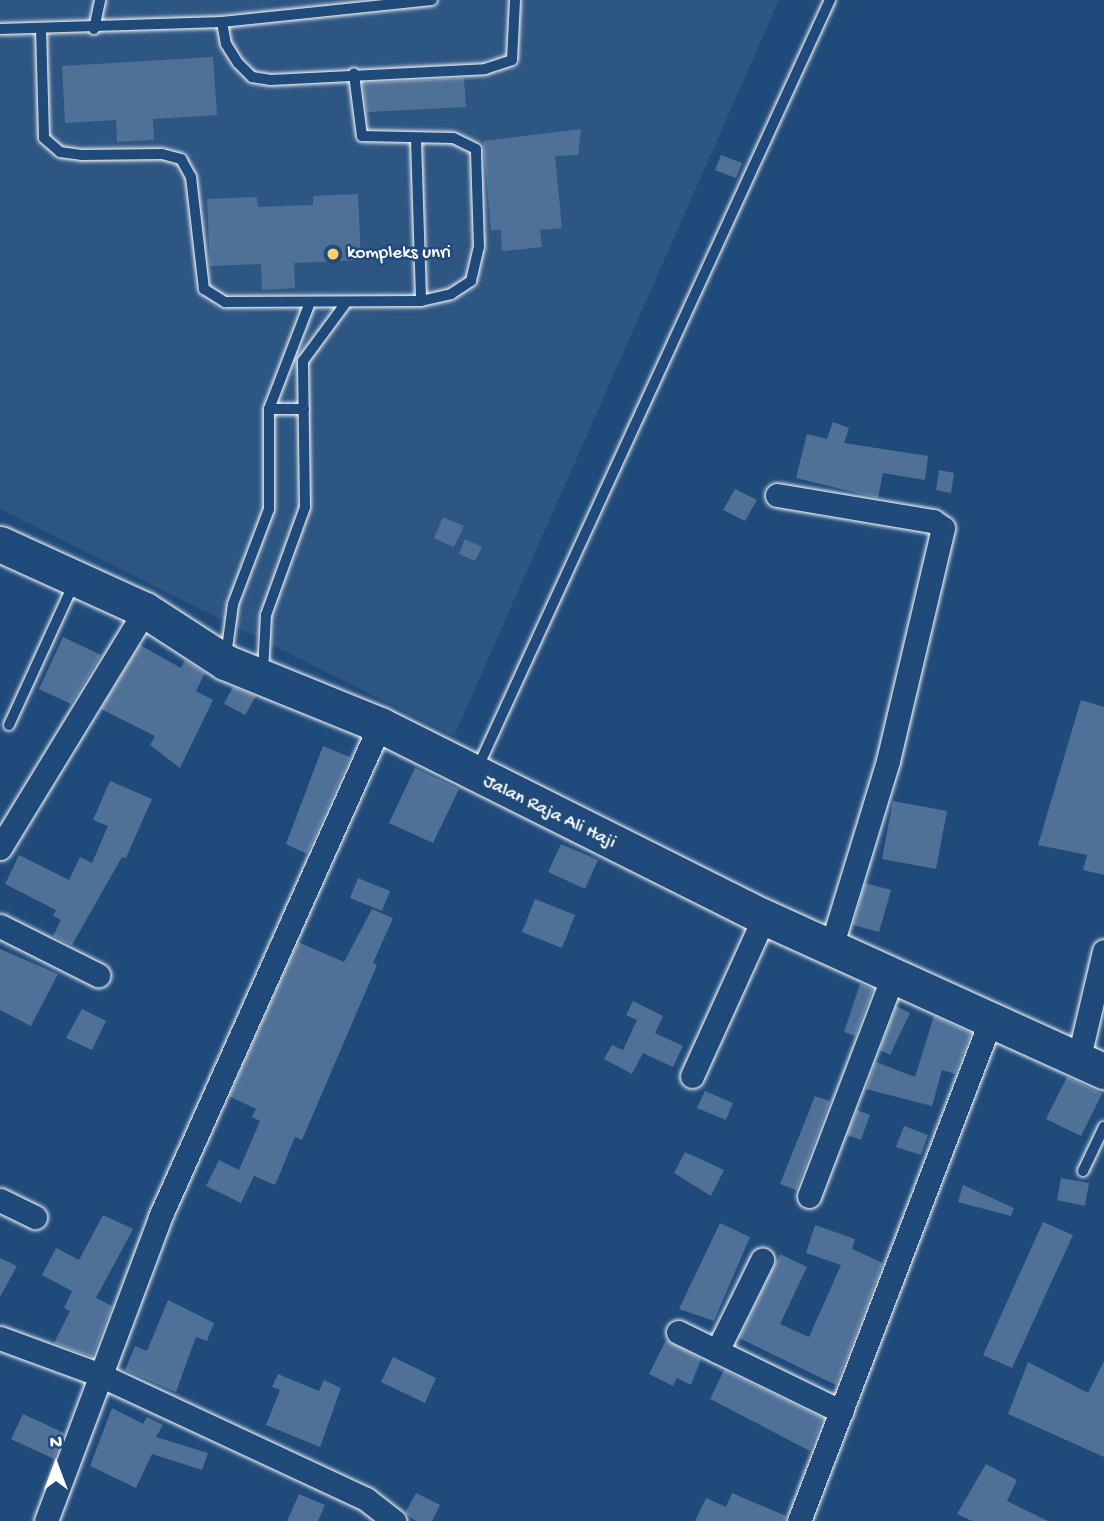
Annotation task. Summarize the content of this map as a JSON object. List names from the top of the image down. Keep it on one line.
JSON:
{"streets":{"main road":["Jalan Raja Ali Haji"]},"places":["kompleks unri"],"north":"top"}
